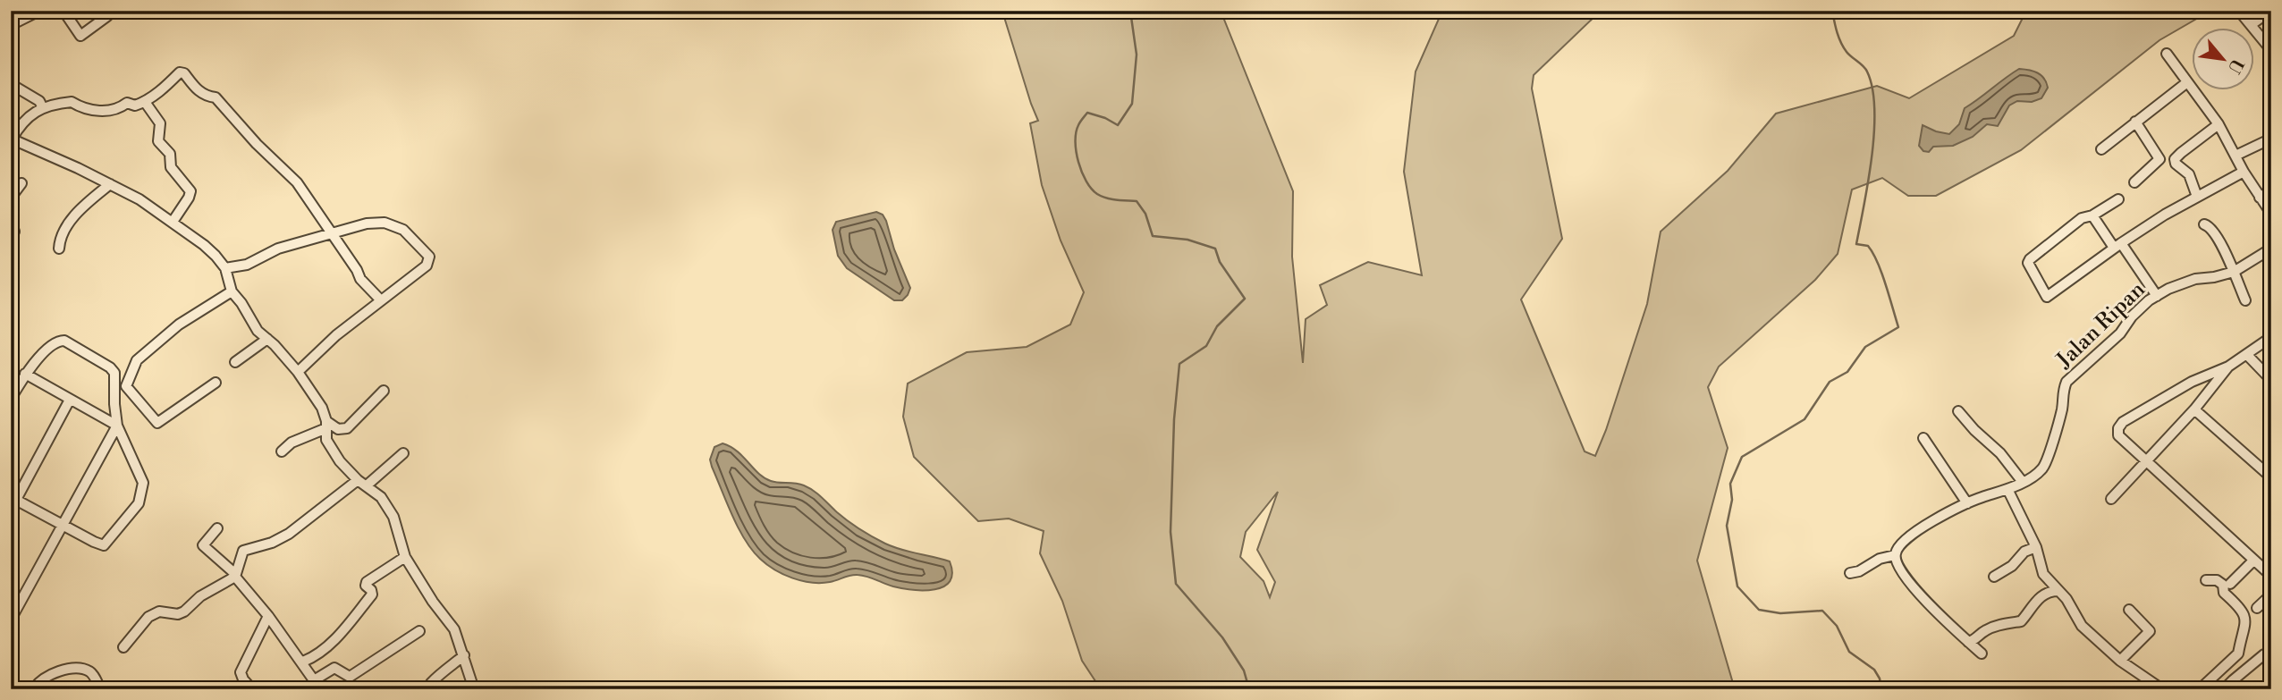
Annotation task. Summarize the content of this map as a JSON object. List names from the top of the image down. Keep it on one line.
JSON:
{"streets":{"street":["Jalan Ripan"]},"north":"bottom right"}
